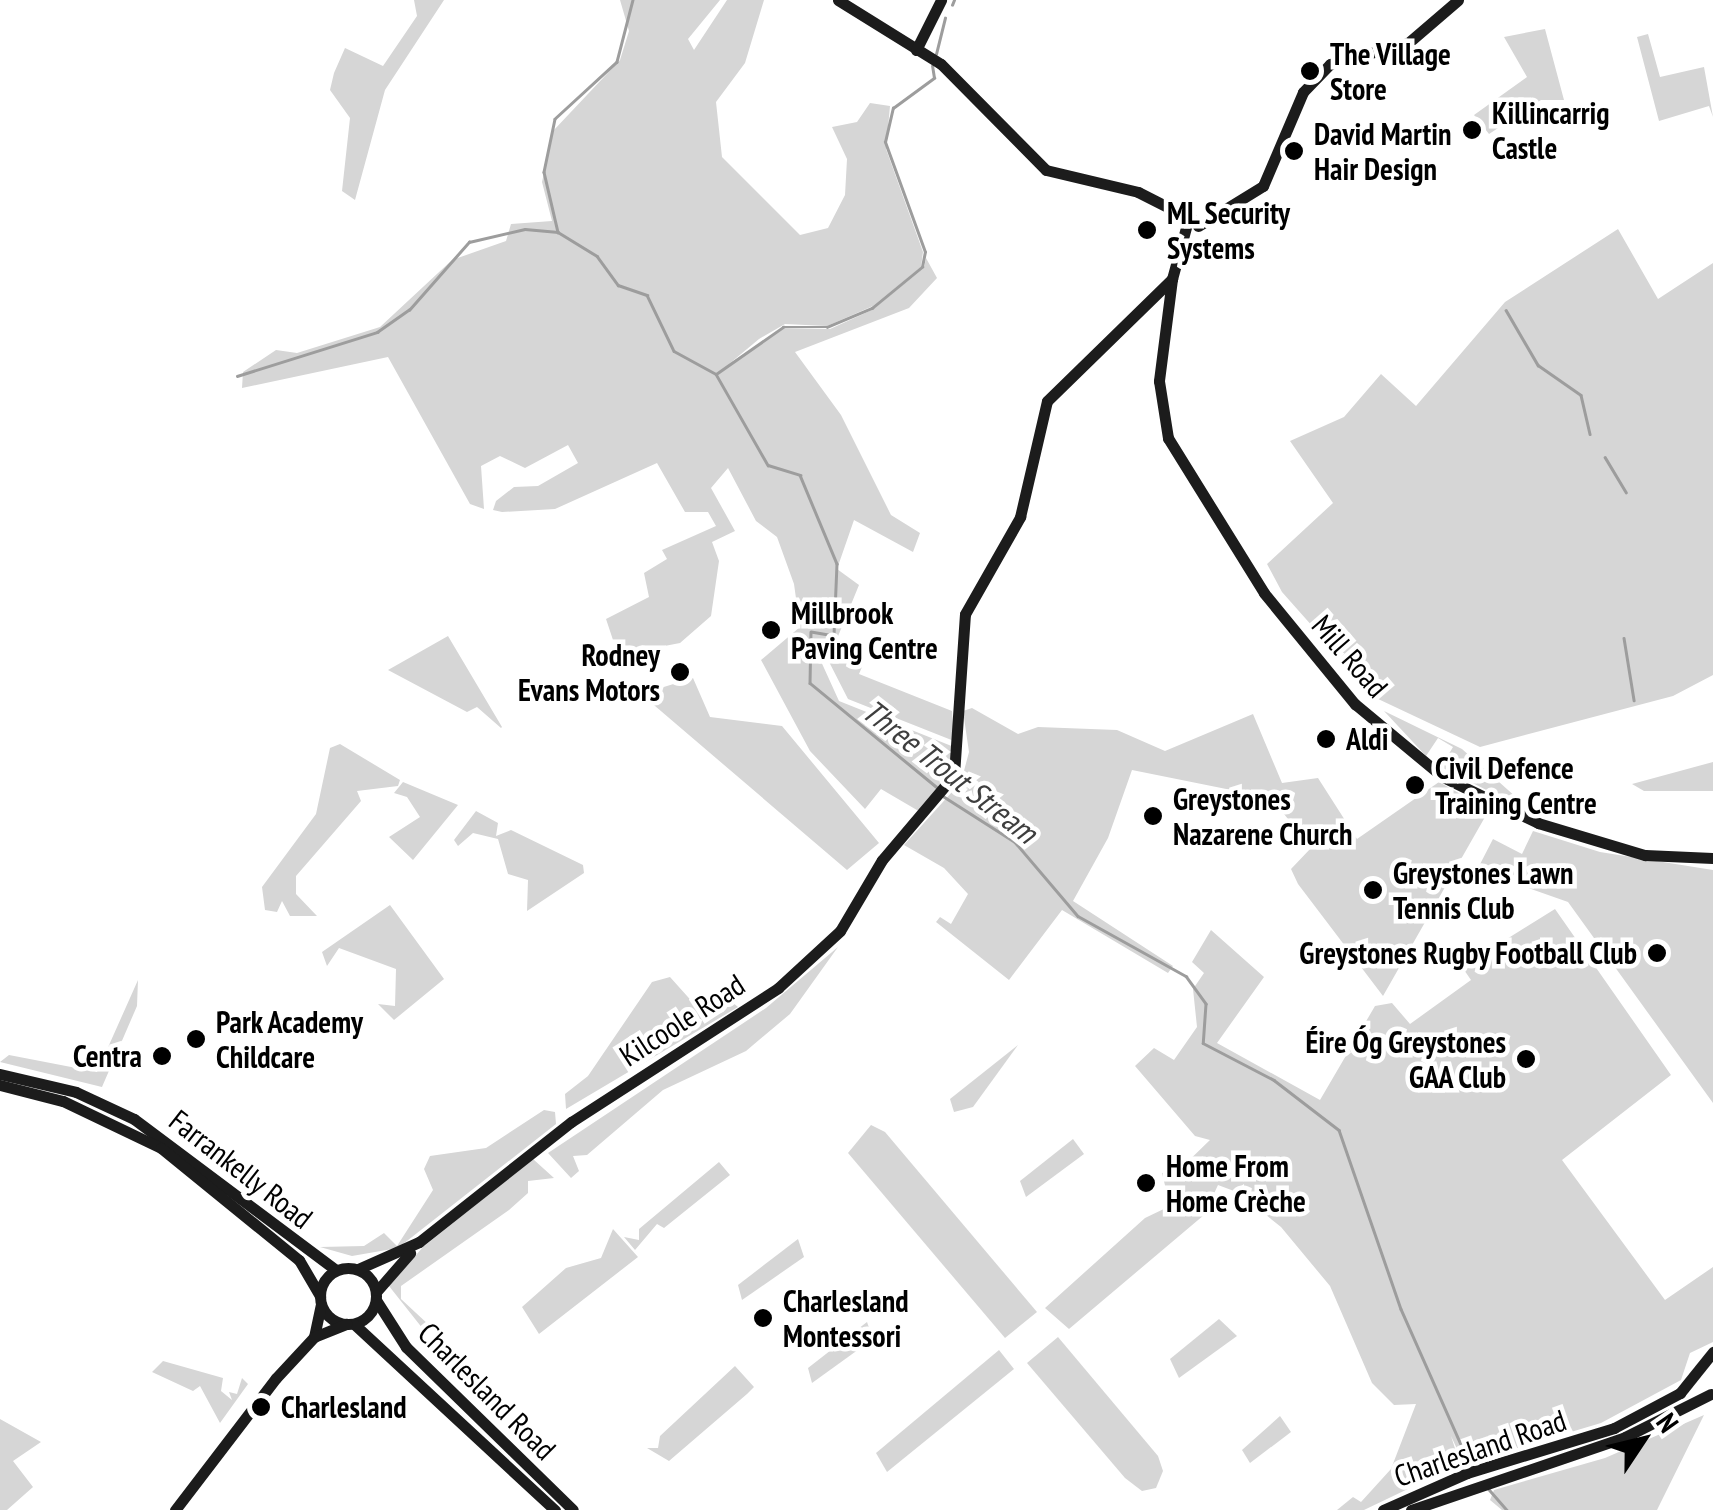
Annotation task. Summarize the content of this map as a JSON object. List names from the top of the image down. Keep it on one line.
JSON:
{"streets":{"main road":["Mill Road","Kilcoole Road","Farrankelly Road","Charlesland Road"]},"crossings":[["Mill Road","Kilcoole Road"],["Farrankelly Road","Charlesland Road"]],"water":["Three Trout Stream"],"places":["The Village Store","Killincarrig Castle","David Martin Hair Design","ML Security Systems","Millbrook Paving Centre","Rodney Evans Motors","Aldi","Civil Defence Training Centre","Greystones Nazarene Church","Greystones Lawn Tennis Club","Greystones Rugby Football Club","Park Academy Childcare","Centra","Éire Óg Greystones GAA Club","Home From Home Crèche","Charlesland Montessori","Charlesland"],"north":"top right"}
